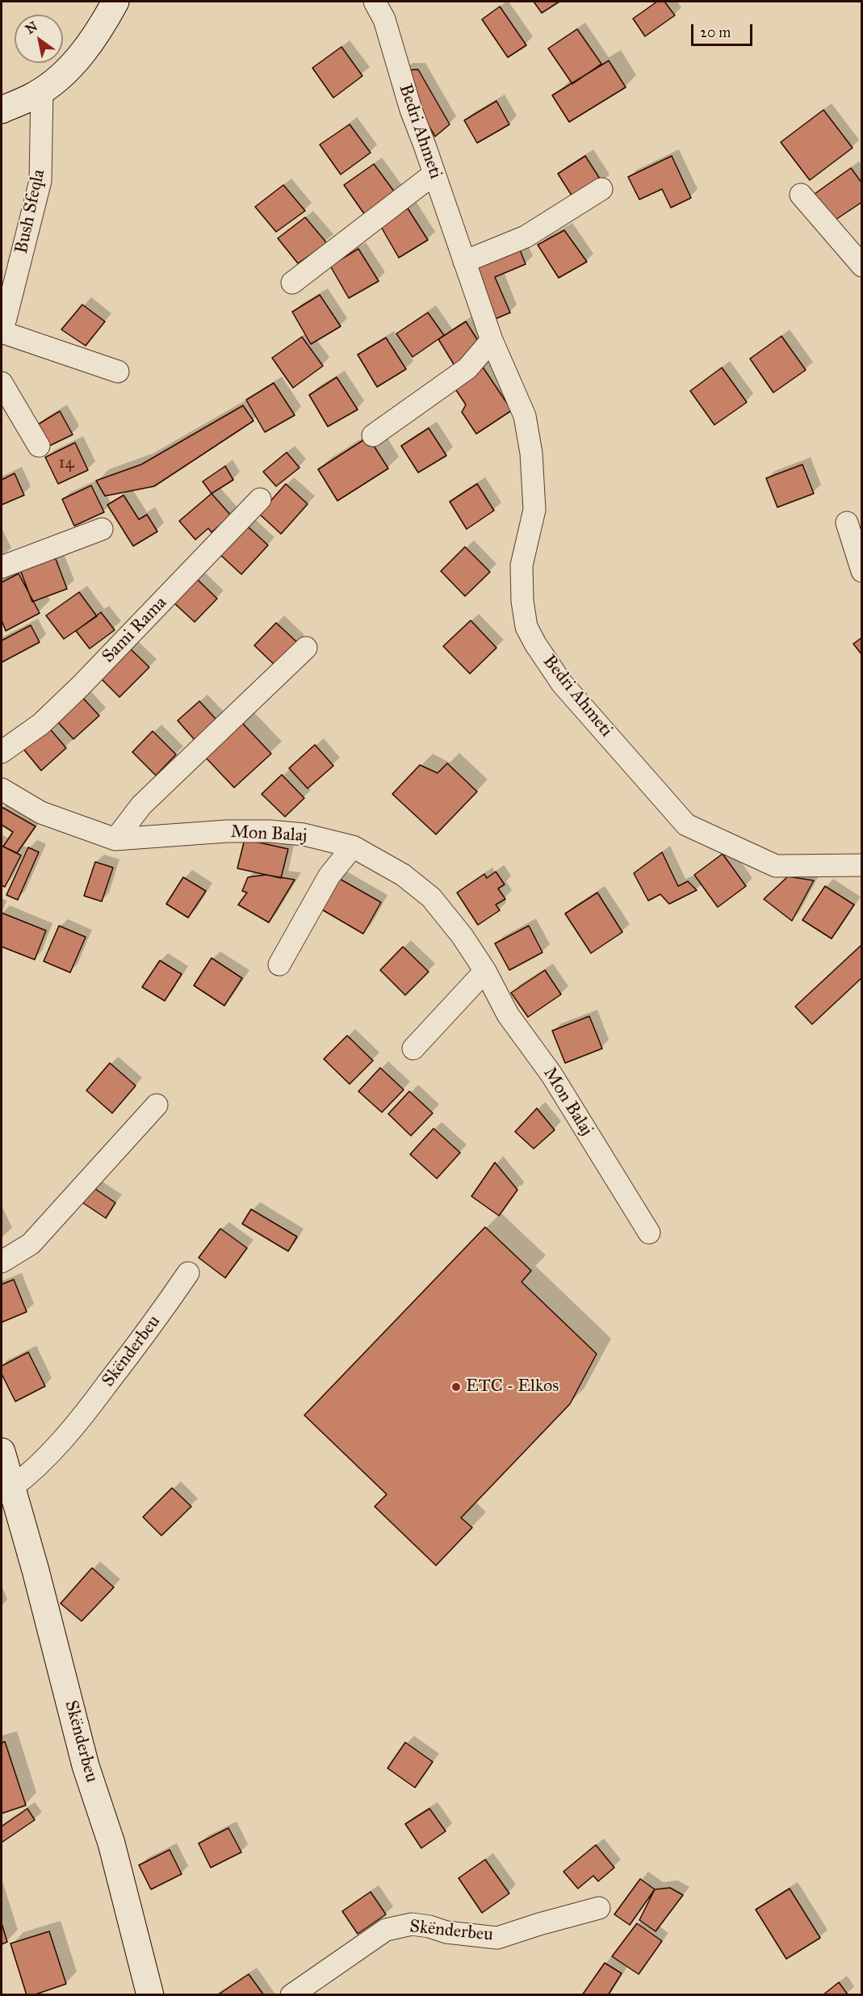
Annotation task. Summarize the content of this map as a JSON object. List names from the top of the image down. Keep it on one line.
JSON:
{"streets":{"main road":["Skënderbeu"],"street":["Bedri Ahmeti","Bush Sfeqla","Sami Rama","Mon Balaj"]},"places":["ETC - Elkos"],"house_numbers":["14"],"scale_bar":"20 m","north":"top left"}
